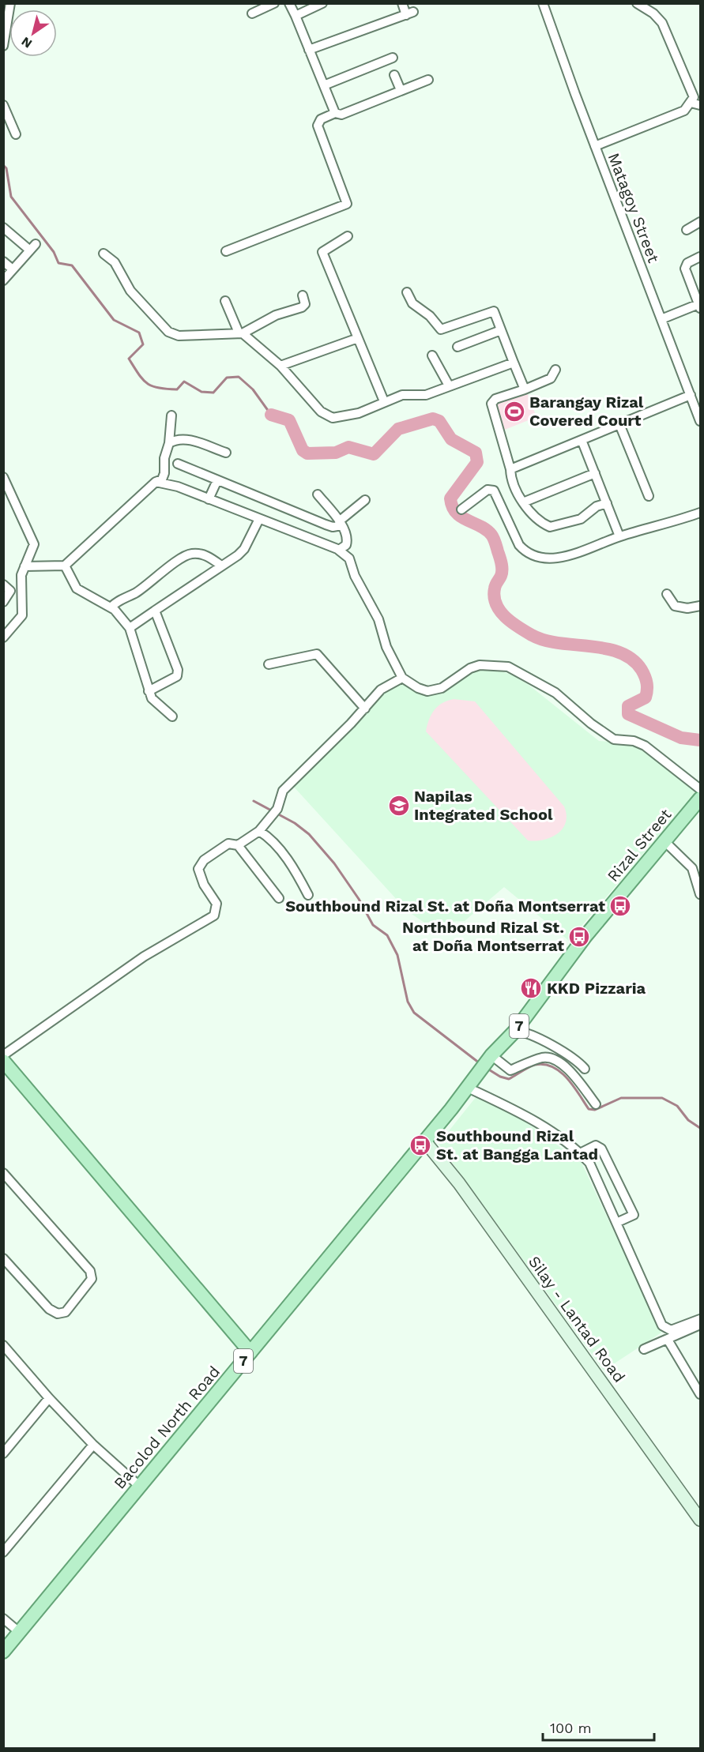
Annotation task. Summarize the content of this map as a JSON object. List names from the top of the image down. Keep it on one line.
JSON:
{"streets":{"main road":["Rizal Street","7","Bacolod North Road"],"street":["Matagoy Street","Silay - Lantad Road"]},"crossings":[["Rizal Street","Bacolod North Road"],["Silay - Lantad Road","Bacolod North Road"]],"places":{"sports":["Barangay Rizal Covered Court"],"school or university":["Napilas Integrated School"],"bus stop":["Southbound Rizal St. at Doña Montserrat","Northbound Rizal St. at Doña Montserrat","Southbound Rizal St. at Bangga Lantad"],"restaurant":["KKD Pizzaria"]},"scale_bar":"100 m","north":"bottom left"}
